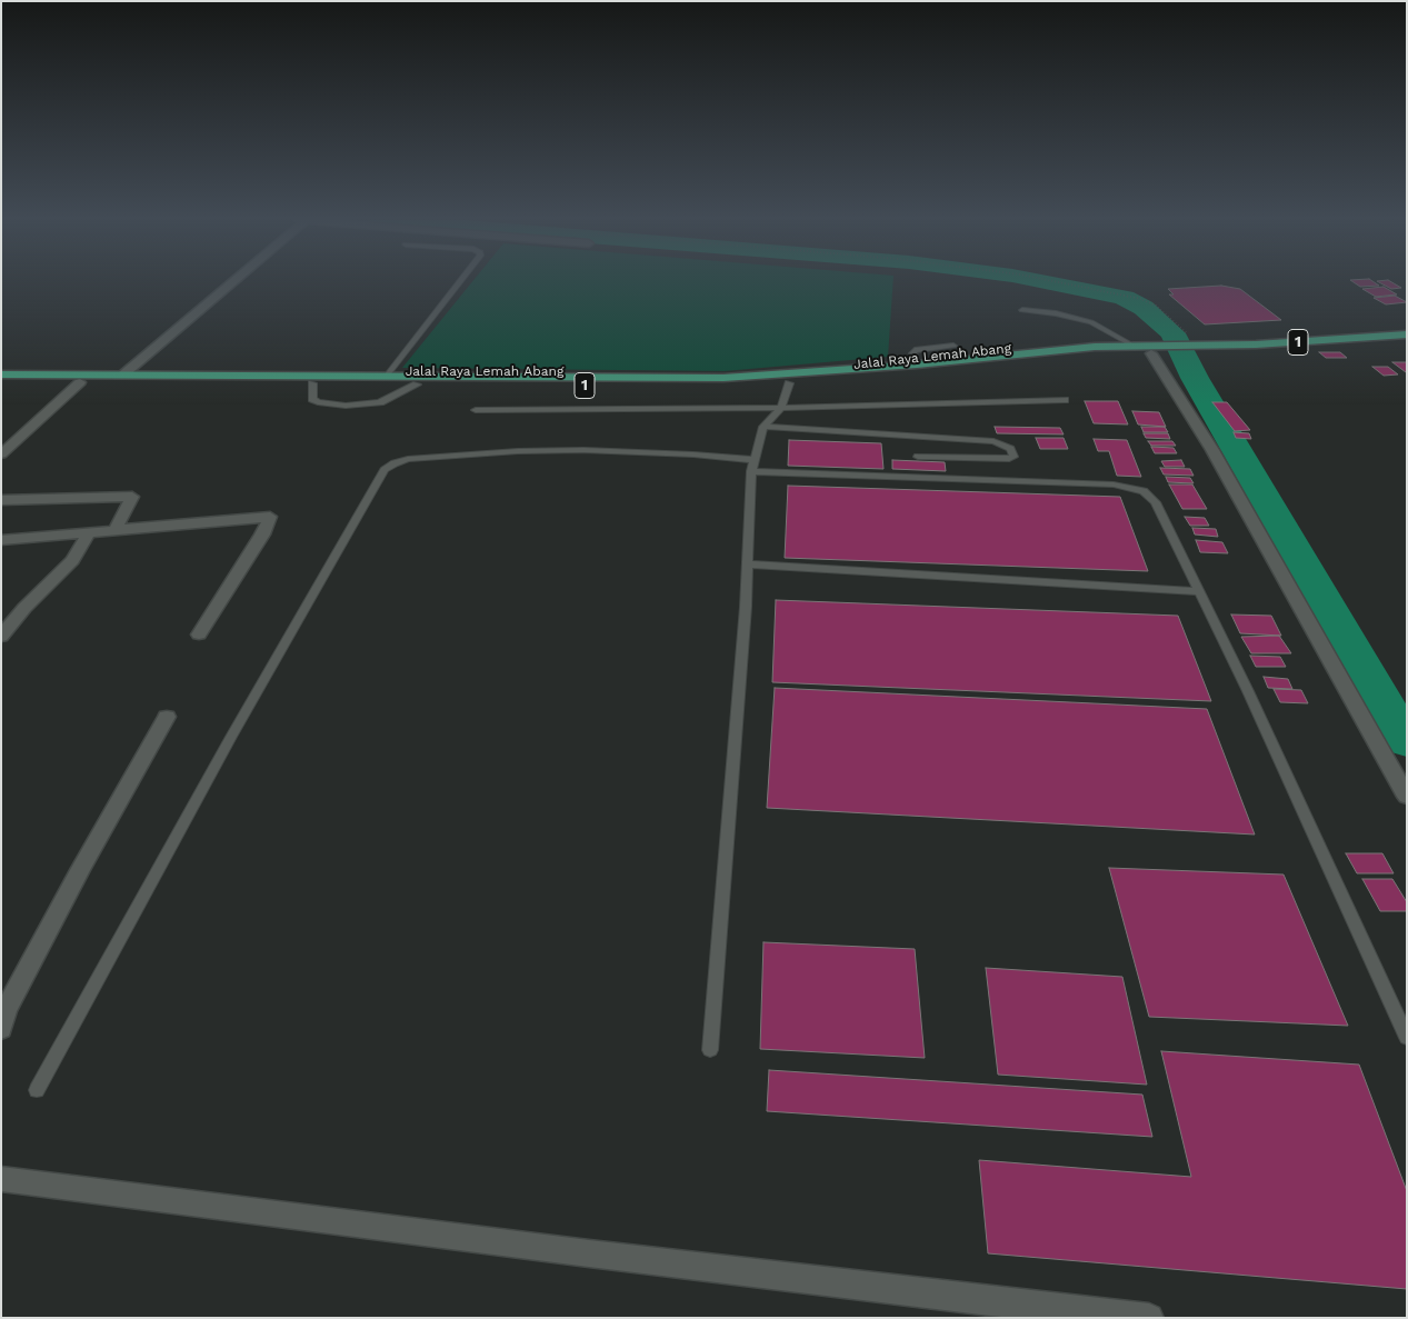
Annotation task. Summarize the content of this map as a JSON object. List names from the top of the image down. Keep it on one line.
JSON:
{"streets":{"highway":["1","Jalal Raya Lemah Abang"]},"crossings":[["1","Jalal Raya Lemah Abang"]]}
